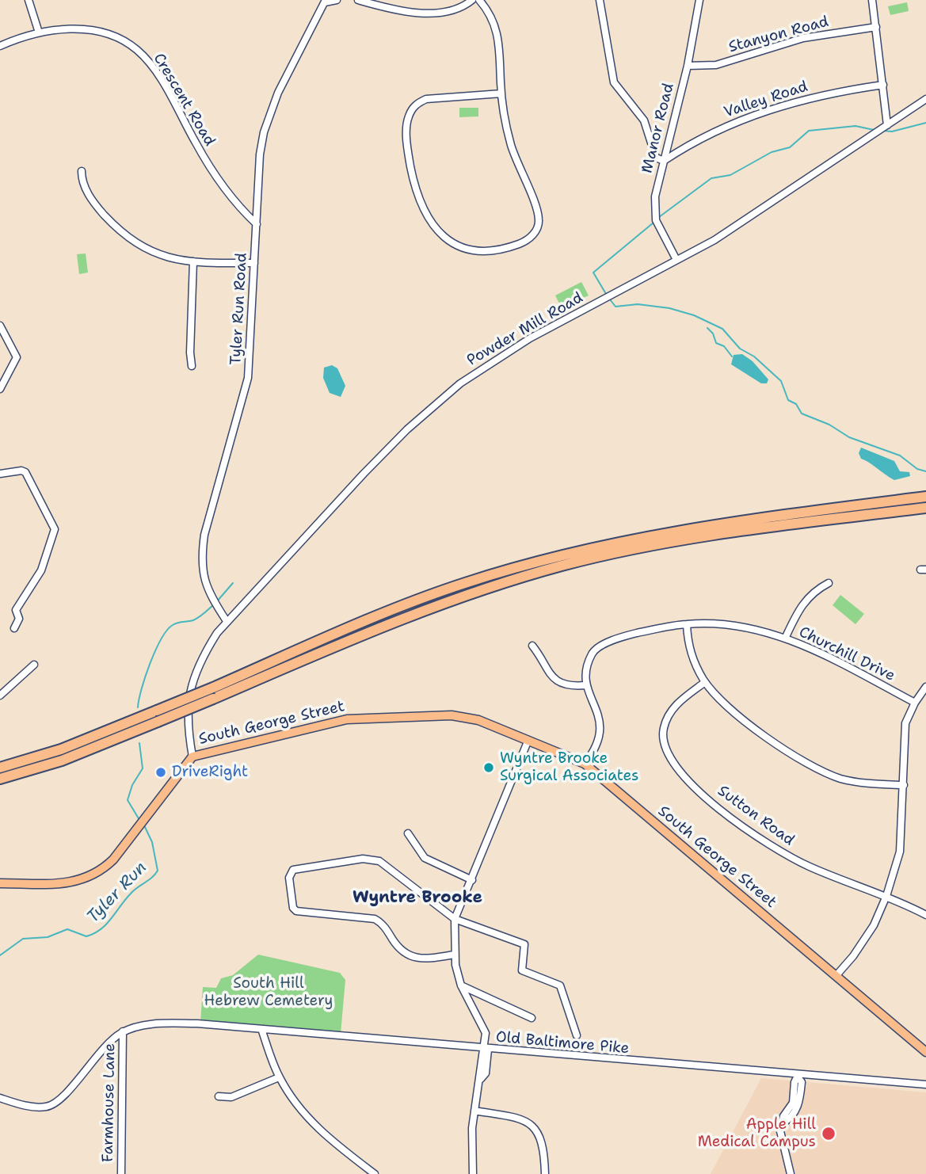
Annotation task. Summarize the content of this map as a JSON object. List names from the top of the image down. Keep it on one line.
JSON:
{"streets":{"main road":["South George Street"],"street":["Stanyon Road","Crescent Road","Valley Road","Manor Road","Tyler Run Road","Powder Mill Road","Churchill Drive","Sutton Road","Old Baltimore Pike","Farmhouse Lane"]},"crossings":[["Stanyon Road","Manor Road"],["Crescent Road","Tyler Run Road"],["Valley Road","Manor Road"],["Manor Road","Powder Mill Road"],["Tyler Run Road","Powder Mill Road"],["Powder Mill Road","South George Street"],["Old Baltimore Pike","Farmhouse Lane"]],"districts":["Wyntre Brooke"],"water":["Tyler Run"],"parks":["South Hill Hebrew Cemetery"],"places":["Wyntre Brooke Surgical Associates","DriveRight","Apple Hill Medical Campus"]}
